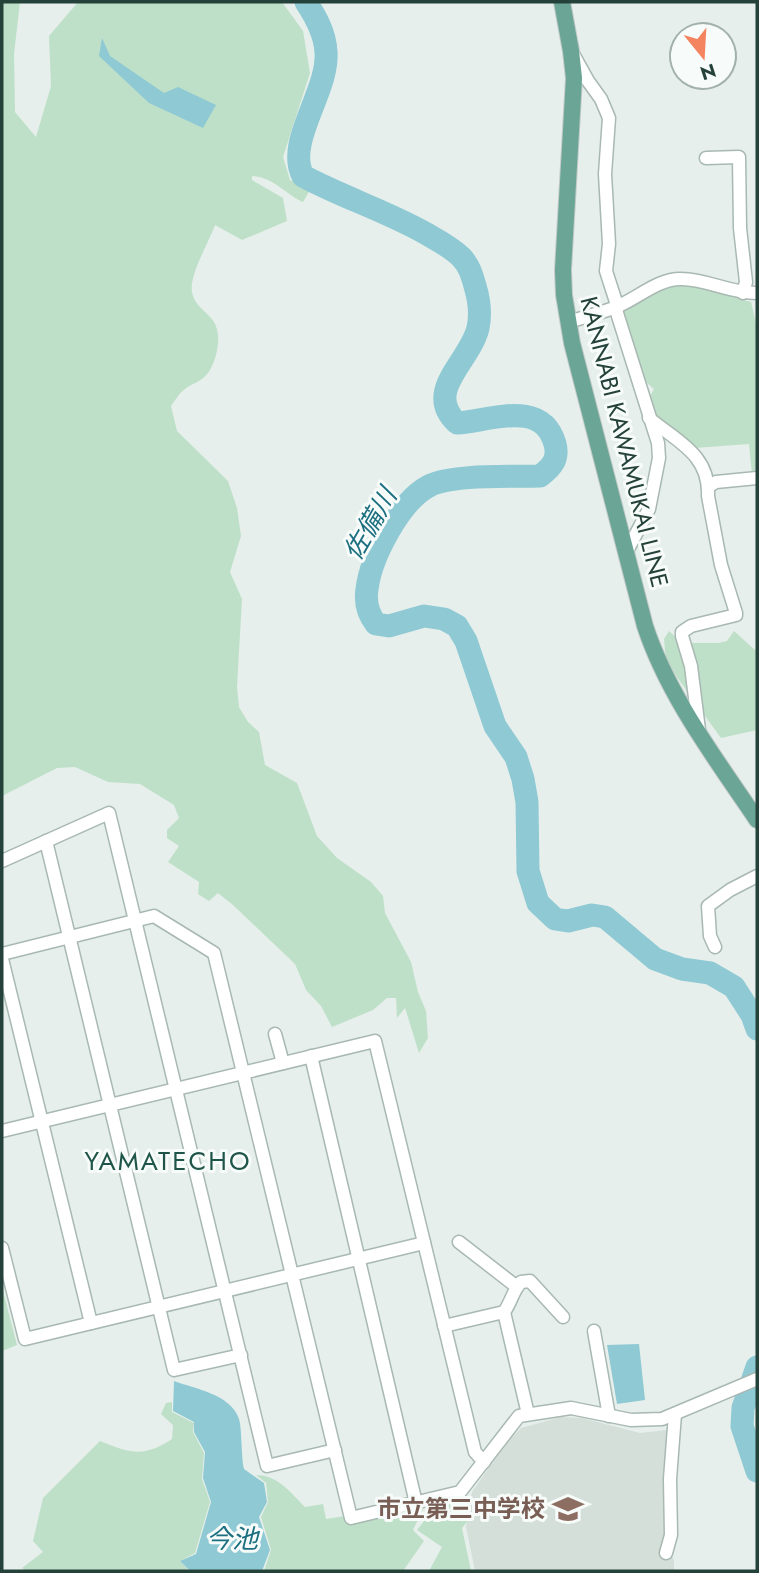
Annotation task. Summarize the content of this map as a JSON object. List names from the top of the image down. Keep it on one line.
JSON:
{"streets":{"main road":["KANNABI KAWAMUKAI LINE"]},"districts":["YAMATECHO"],"water":["佐備川","今池"],"places":{"school or university":["市立第三中学校"]},"north":"bottom"}
